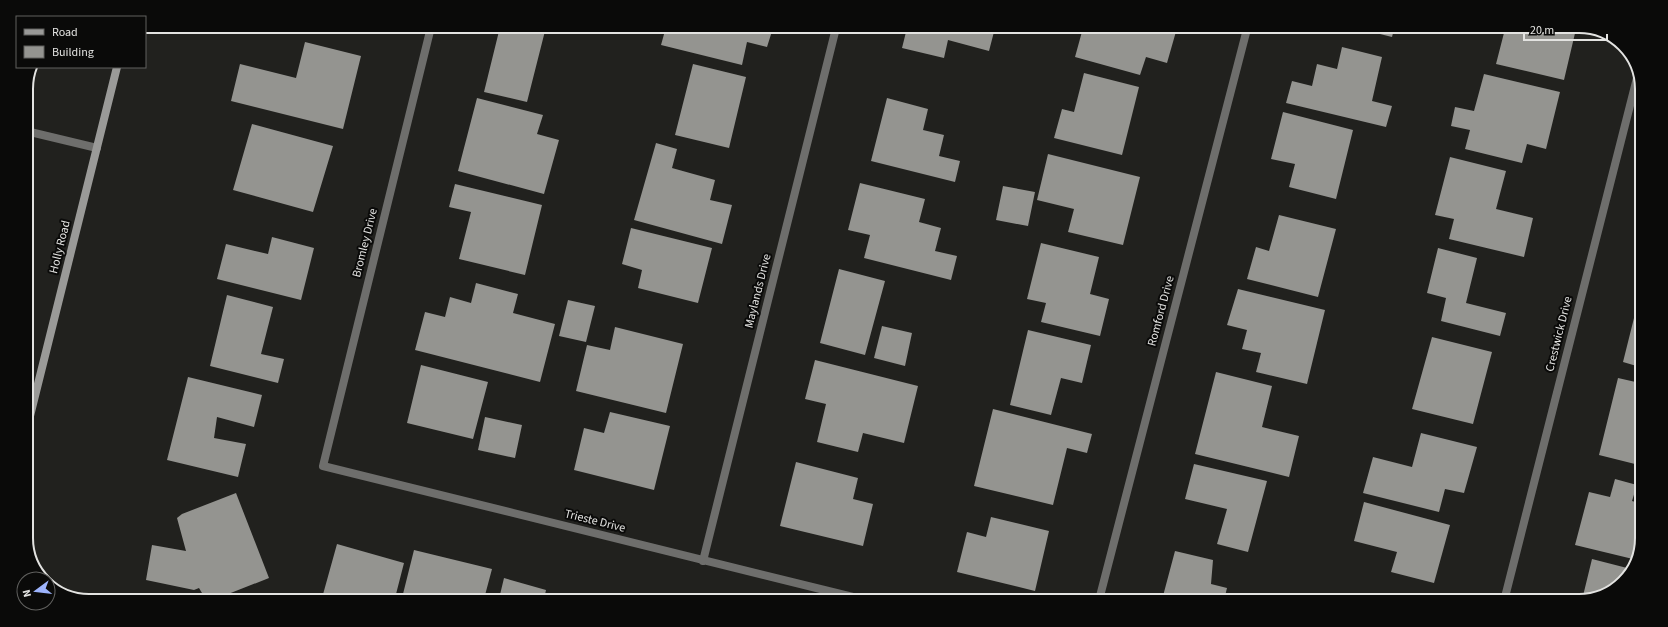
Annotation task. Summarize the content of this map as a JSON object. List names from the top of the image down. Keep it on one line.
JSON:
{"streets":{"main road":["Holly Road"],"street":["Bromley Drive","Maylands Drive","Romford Drive","Crestwick Drive","Trieste Drive"]},"crossings":[["Bromley Drive","Trieste Drive"],["Maylands Drive","Trieste Drive"]],"legend":["Road","Building"],"scale_bar":"20 m","north":"left"}
